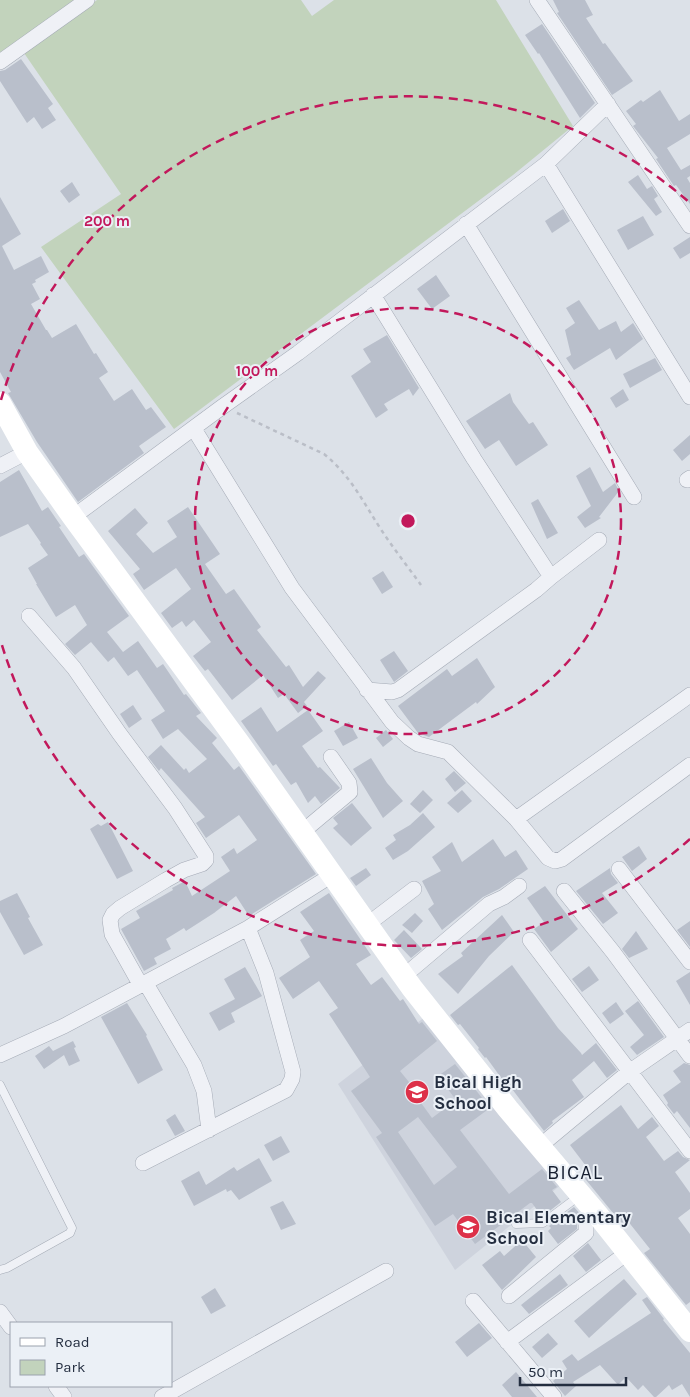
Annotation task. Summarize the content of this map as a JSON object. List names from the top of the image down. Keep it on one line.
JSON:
{"districts":["BICAL"],"places":{"school or university":["Bical High School","Bical Elementary School"]},"legend":["Road","Park"],"scale_bar":"50 m","rings":["200 m","100 m"]}
